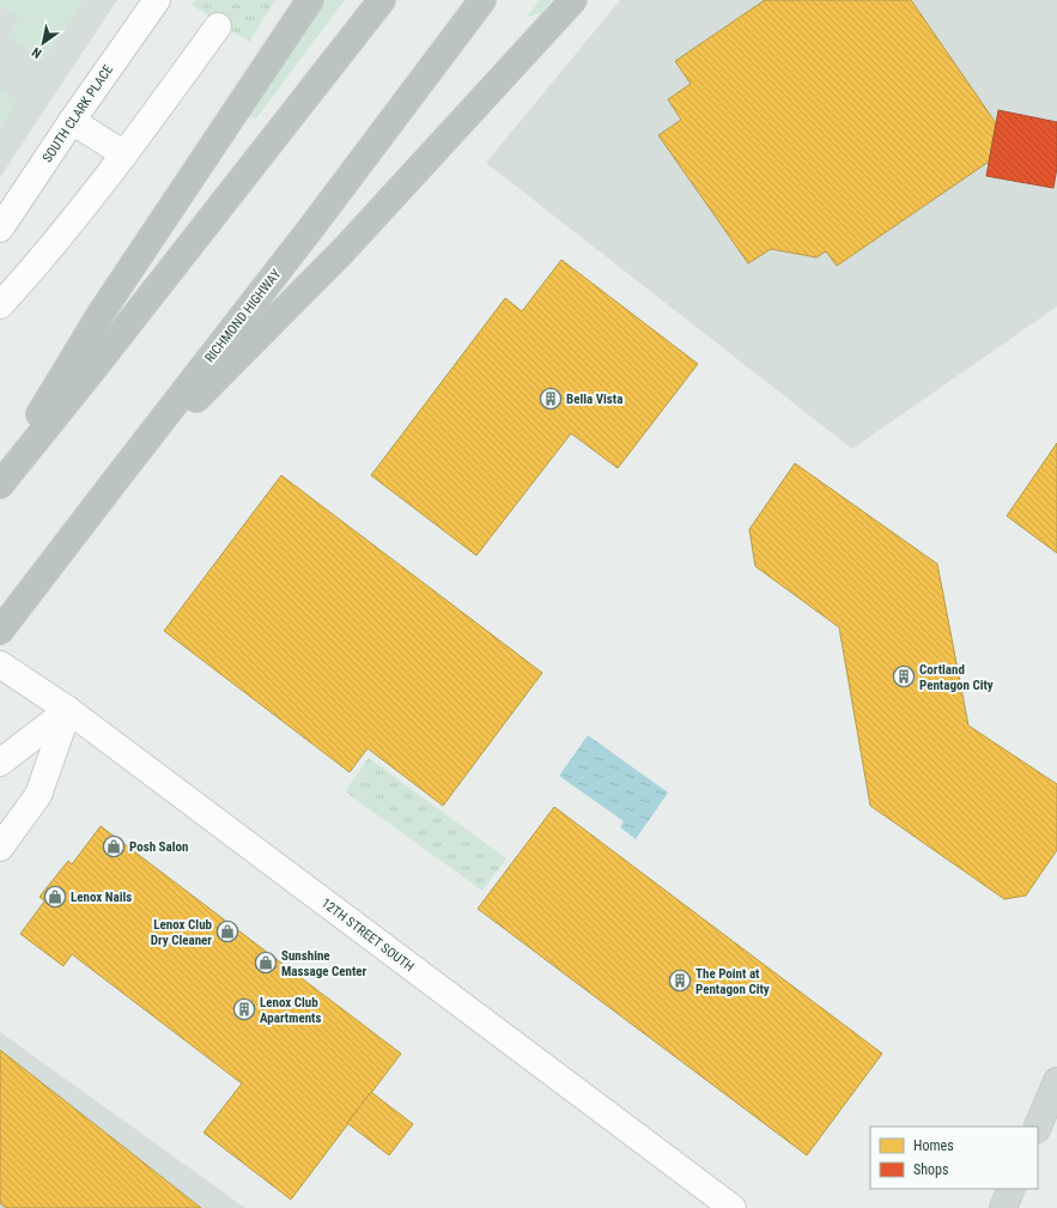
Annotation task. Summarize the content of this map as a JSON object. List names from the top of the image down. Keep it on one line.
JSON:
{"streets":{"highway":["RICHMOND HIGHWAY"],"street":["SOUTH CLARK PLACE","12TH STREET SOUTH"]},"places":{"building":["Bella Vista","Cortland Pentagon City","The Point at Pentagon City","Lenox Club Apartments"],"shop":["Posh Salon","Lenox Nails","Lenox Club Dry Cleaner","Sunshine Massage Center"]},"legend":["Homes","Shops"],"north":"bottom left"}
